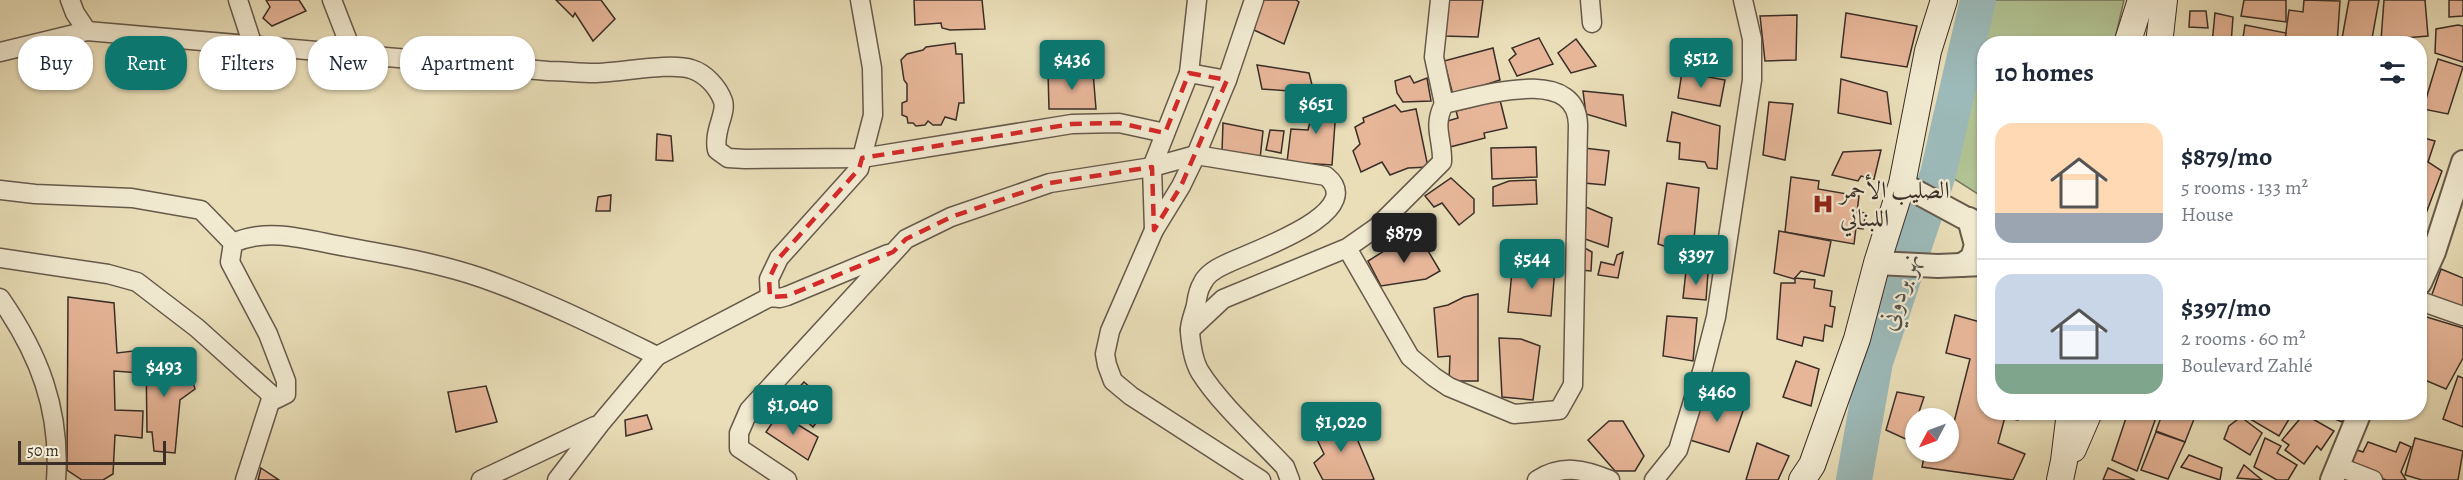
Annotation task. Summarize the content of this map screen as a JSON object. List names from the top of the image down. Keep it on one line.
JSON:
{"water":["نهر بردوني"],"places":{"hospital":["الصليب الأحمر اللبناني"]},"scale_bar":"50 m","north":"bottom left","page":{"chip":["Buy","Rent","Filters","New","Apartment"],"heading":"10 homes","price":["$512","$436","$651","$879","$397","$544","$493","$460","$1,040","$1,020"],"list":[{"name":"$879/mo","note":"5 rooms · 133 m² · House"},{"name":"$397/mo","note":"2 rooms · 60 m² · Boulevard Zahlé"}],"scale":"50 m"}}
